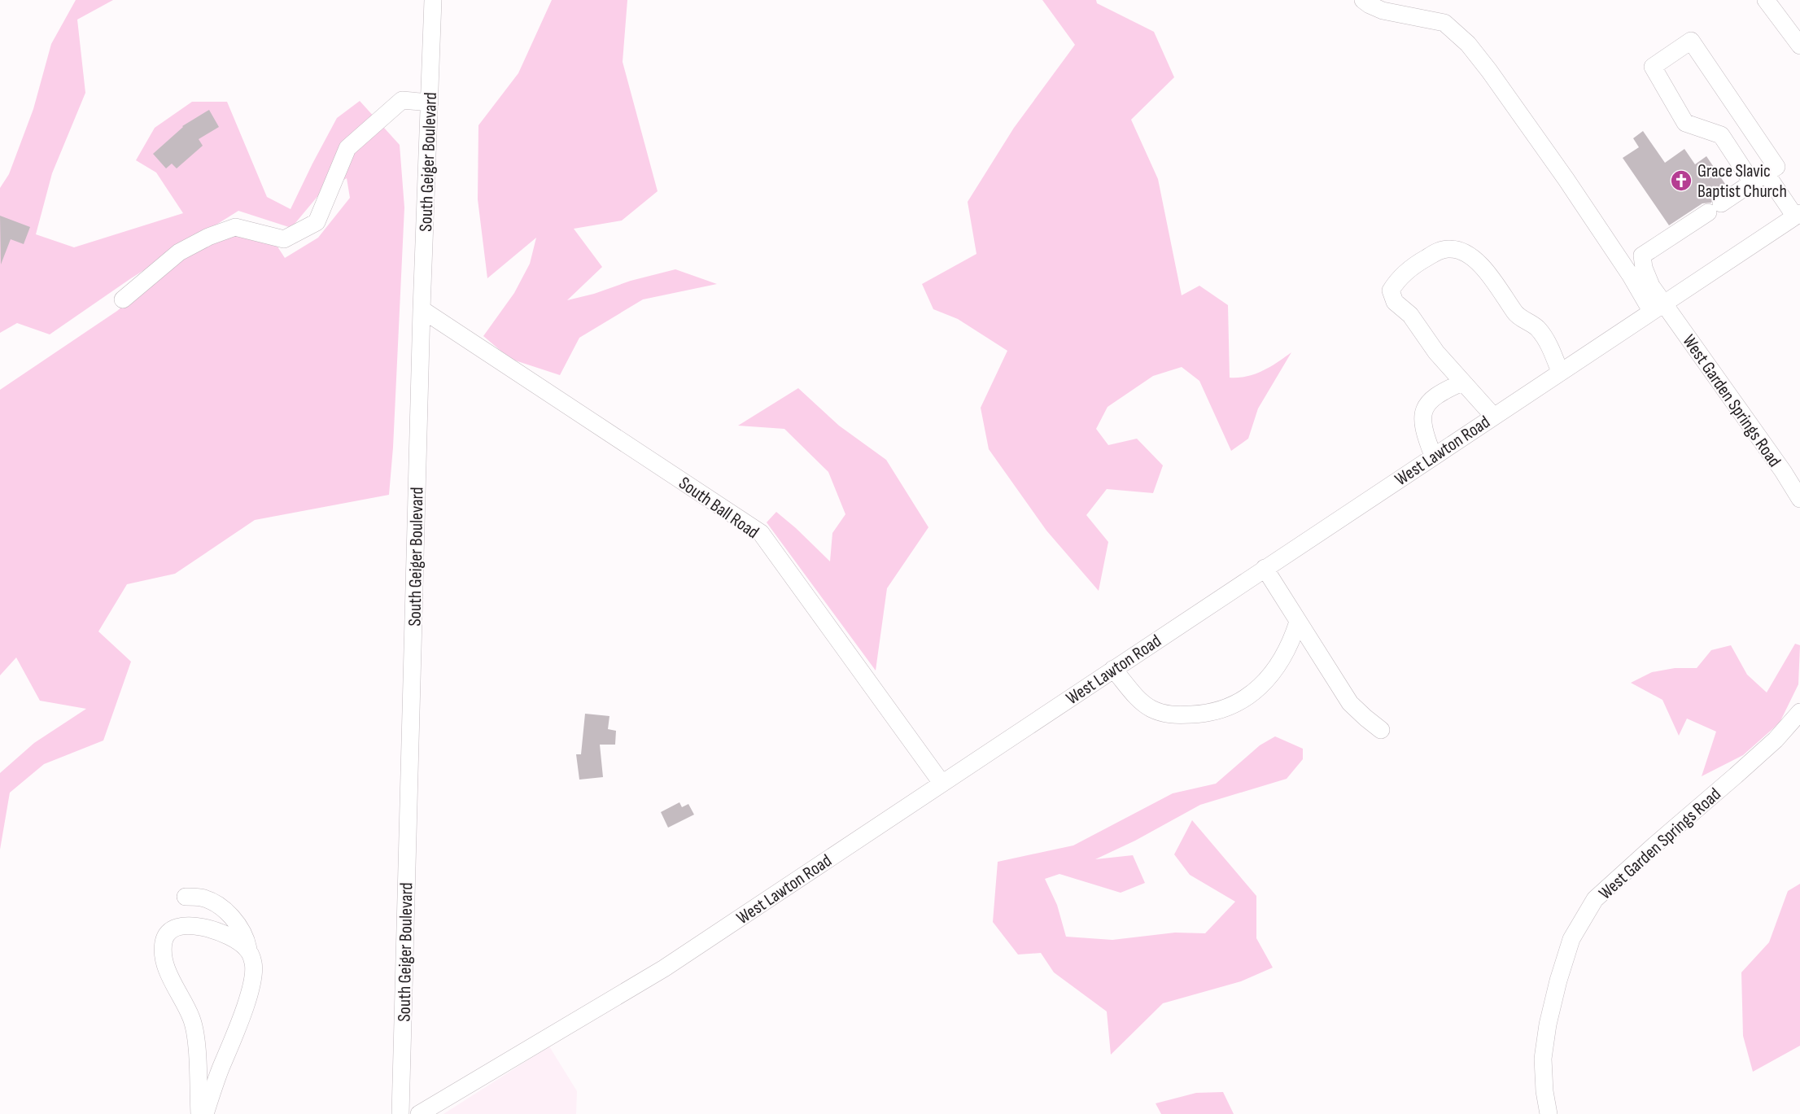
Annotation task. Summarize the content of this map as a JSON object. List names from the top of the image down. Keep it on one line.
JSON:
{"streets":{"street":["South Geiger Boulevard","West Garden Springs Road","West Lawton Road","South Ball Road"]},"crossings":[["South Geiger Boulevard","South Ball Road"],["West Garden Springs Road","West Lawton Road"],["West Lawton Road","South Ball Road"]],"places":{"church":["Grace Slavic Baptist Church"]}}
